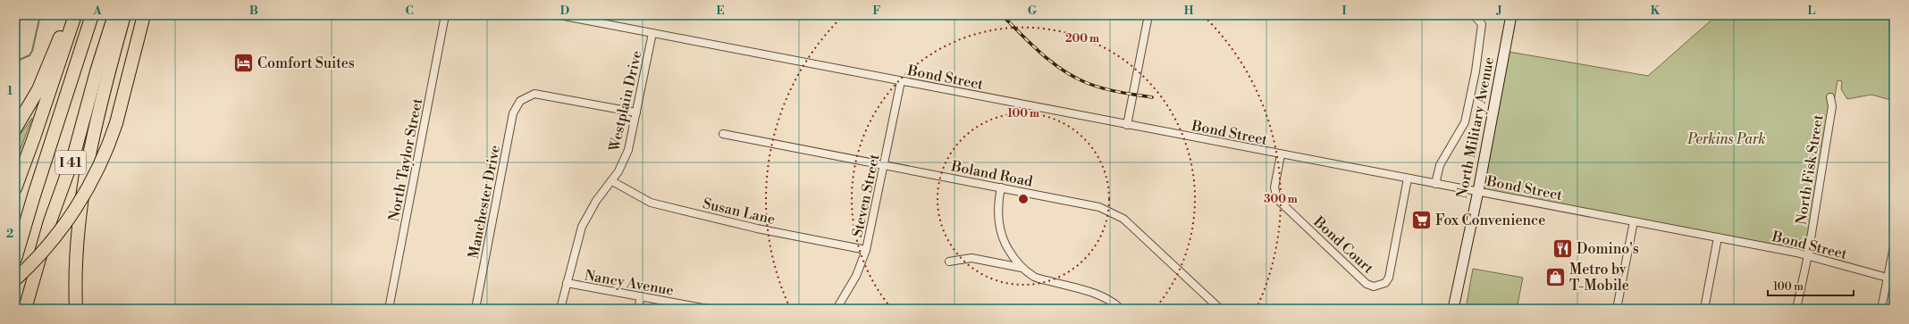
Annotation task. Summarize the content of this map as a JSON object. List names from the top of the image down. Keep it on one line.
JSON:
{"streets":{"highway":["I 41"],"main road":["North Military Avenue"],"street":["Bond Street","Westplain Drive","North Taylor Street","North Fisk Street","Boland Road","Steven Street","Manchester Drive","Susan Lane","Bond Court","Nancy Avenue"]},"crossings":[["Bond Street","Westplain Drive"],["Bond Street","North Military Avenue"],["Bond Street","North Fisk Street"],["Bond Street","Steven Street"],["Bond Street","Bond Court"],["Westplain Drive","Manchester Drive"],["Westplain Drive","Susan Lane"],["Westplain Drive","Nancy Avenue"],["Boland Road","Steven Street"],["Steven Street","Susan Lane"]],"parks":["Perkins Park"],"places":{"hotel":["Comfort Suites"],"supermarket":["Fox Convenience"],"restaurant":["Domino's"],"shop":["Metro by T-Mobile"]},"scale_bar":"100 m","grid":{"columns":["A","B","C","D","E","F","G","H","I","J","K","L"],"rows":["1","2"]},"rings":["200 m","100 m","300 m"]}
